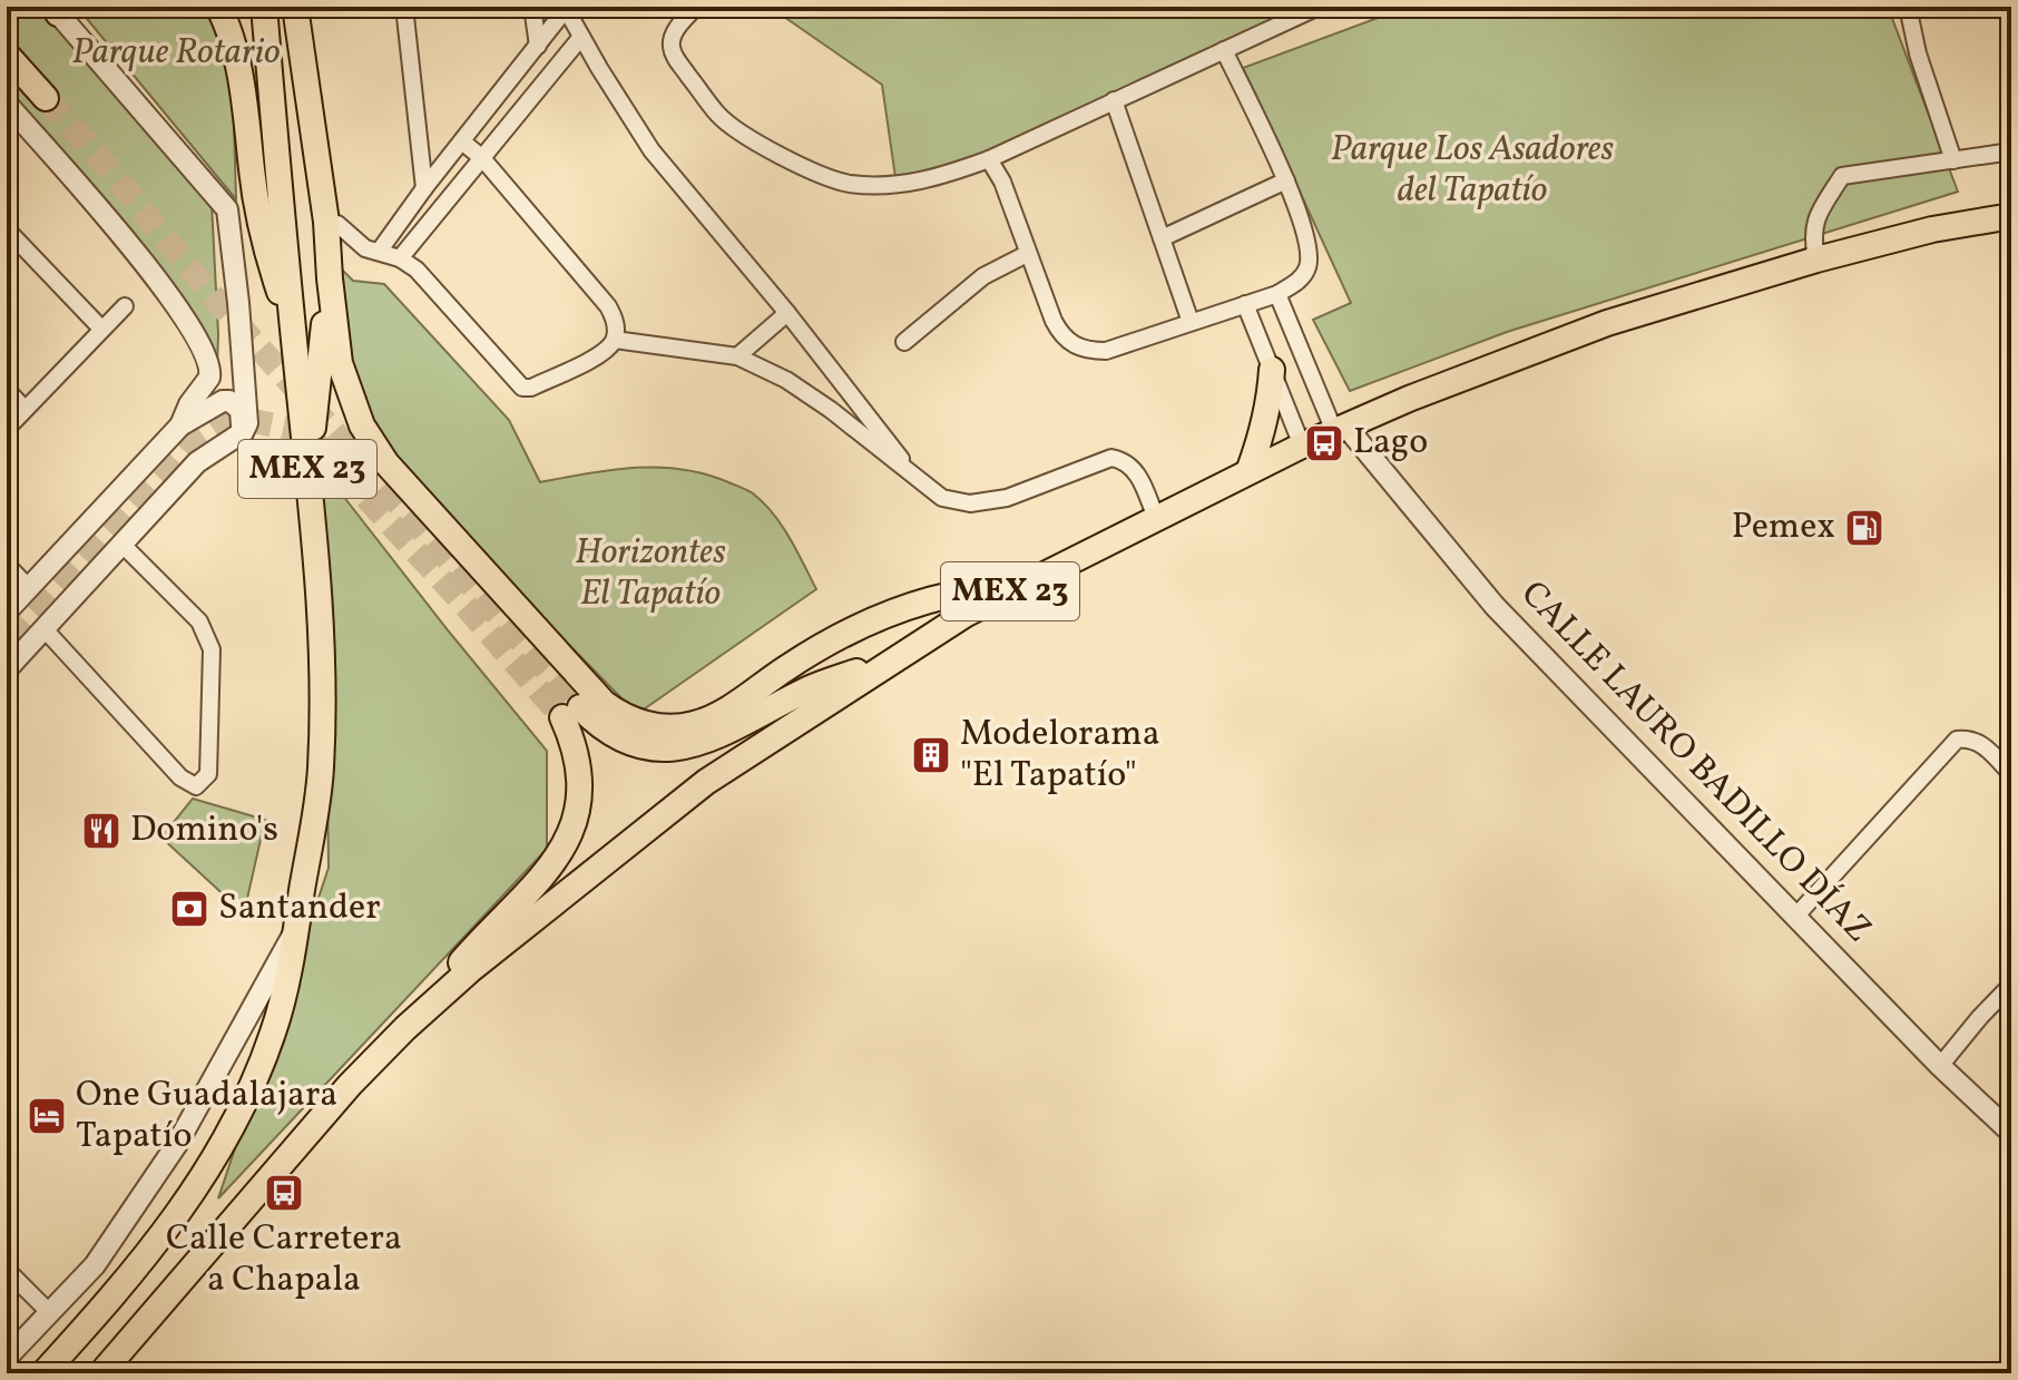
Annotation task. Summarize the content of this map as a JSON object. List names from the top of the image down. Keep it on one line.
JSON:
{"streets":{"highway":["MEX 23"],"street":["CALLE LAURO BADILLO DÍAZ"]},"crossings":[["MEX 23","CALLE LAURO BADILLO DÍAZ"]],"parks":["Parque Rotario","Parque Los Asadores del Tapatío","Horizontes El Tapatío"],"places":{"bus stop":["Lago","Calle Carretera a Chapala"],"fuel station":["Pemex"],"building":["Modelorama \"El Tapatío\""],"restaurant":["Domino's"],"bank":["Santander"],"hotel":["One Guadalajara Tapatío"]}}
